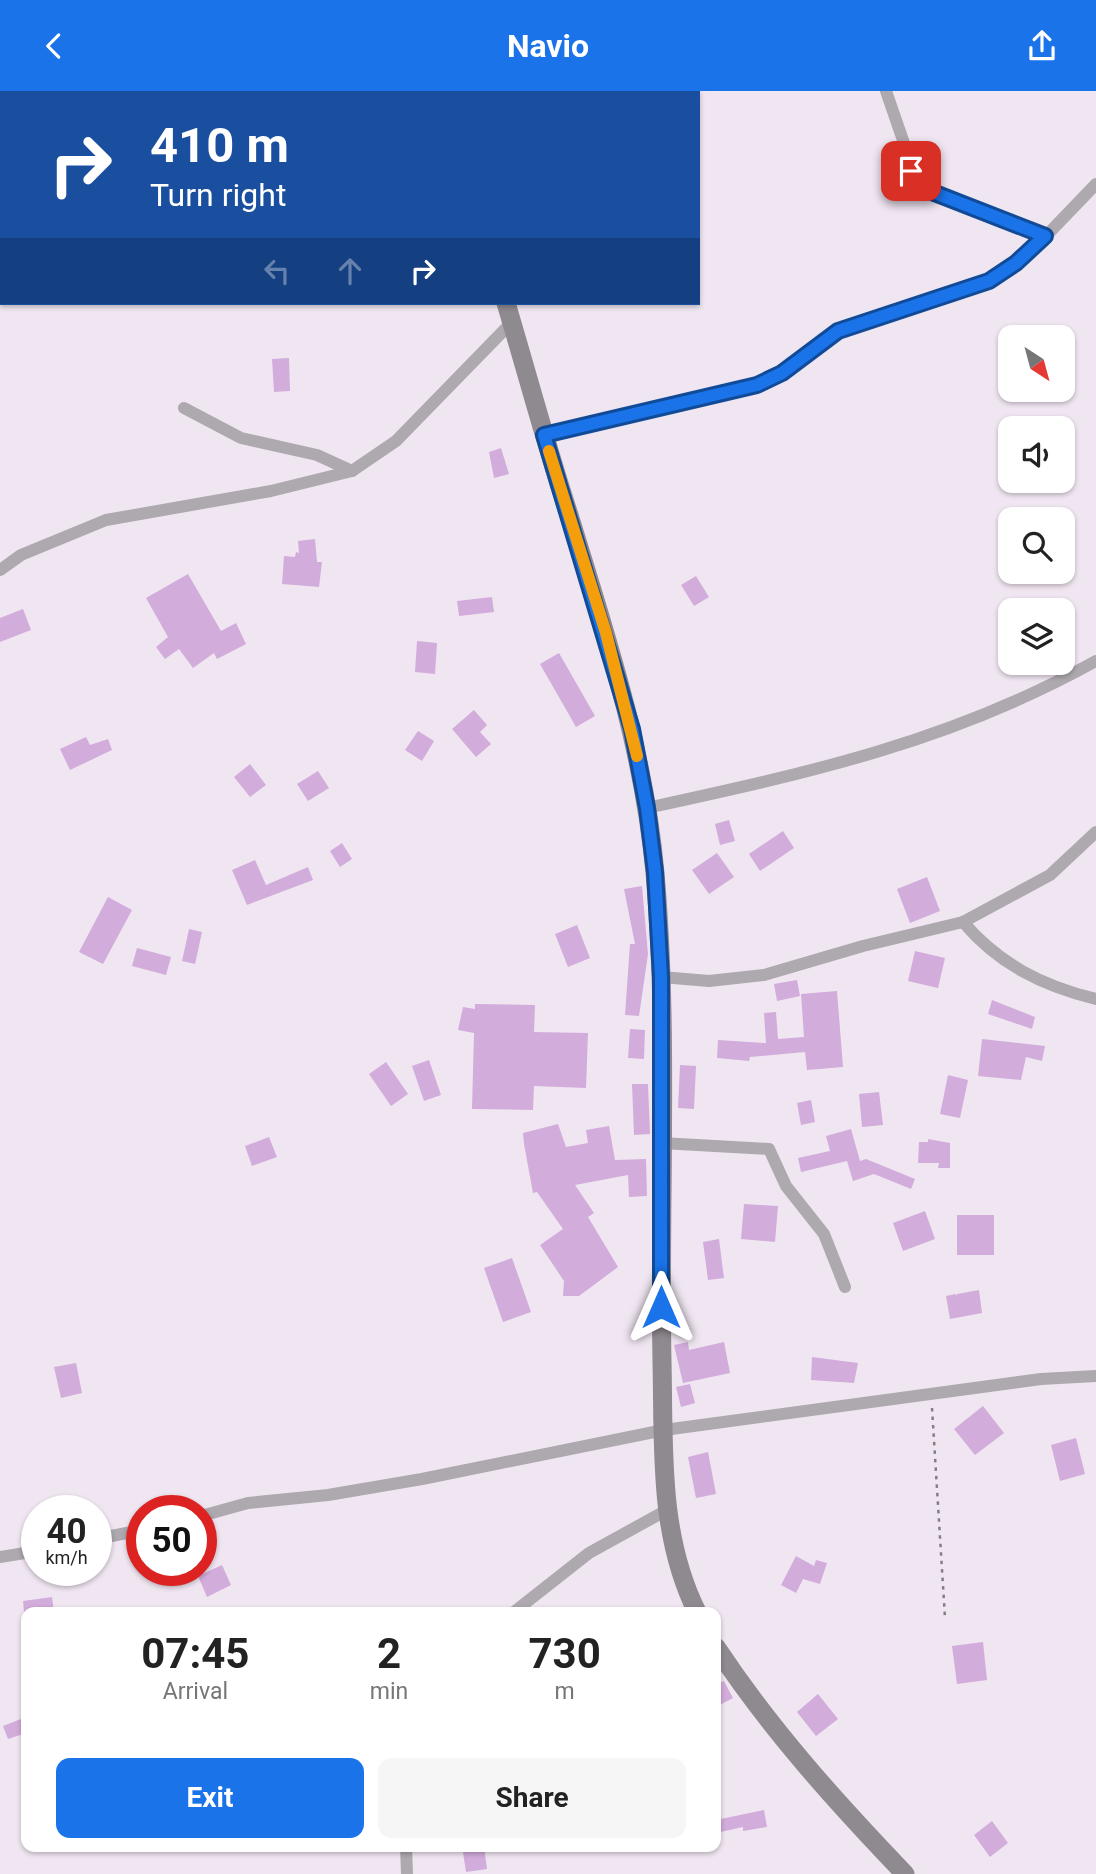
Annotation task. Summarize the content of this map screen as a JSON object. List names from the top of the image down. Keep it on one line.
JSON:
{"north":"bottom right","page":{"header":"Navio","turn":["410 m","Turn right"],"speed":"40 km/h","limit":"50","eta":["07:45","Arrival","2","min","730","m"],"buttons":["Exit","Share"]}}
